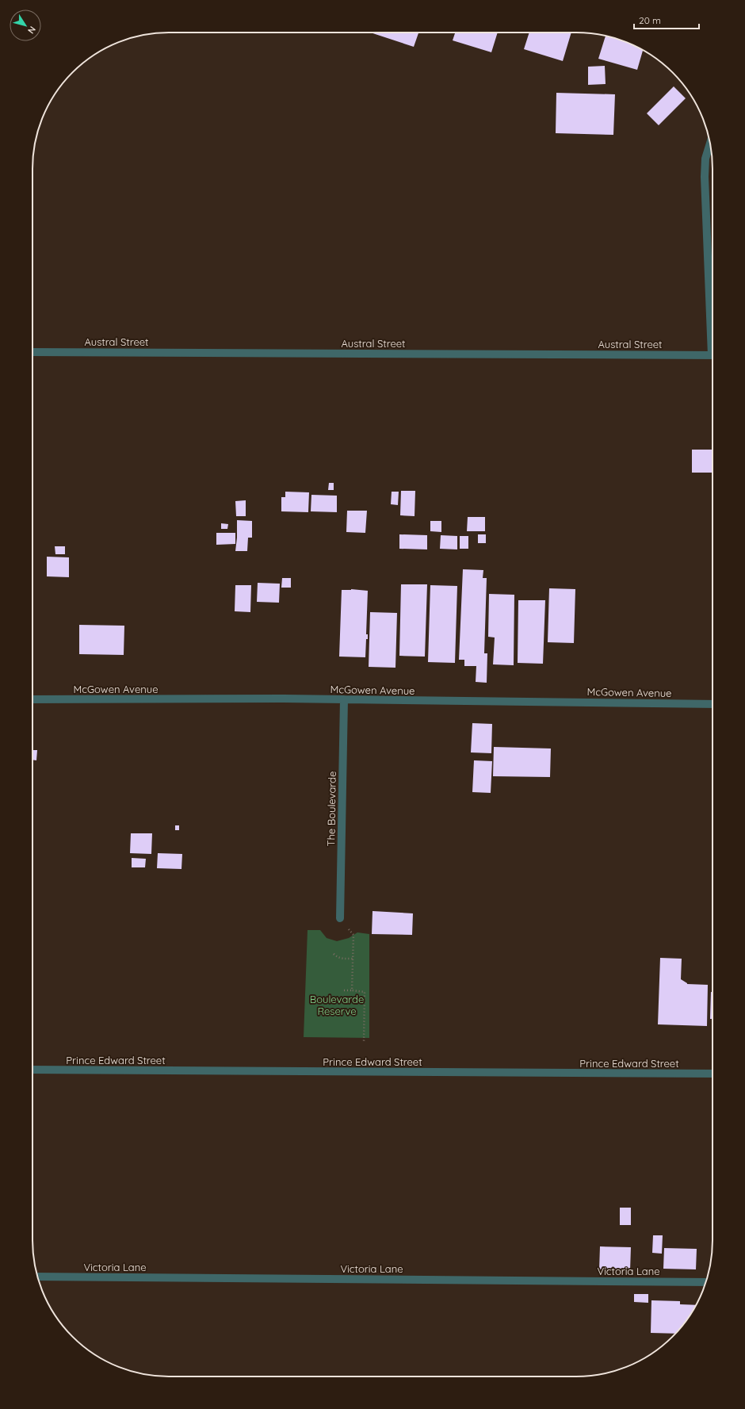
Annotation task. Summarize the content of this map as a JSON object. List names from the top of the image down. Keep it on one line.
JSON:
{"streets":{"street":["Austral Street","McGowen Avenue","The Boulevarde","Prince Edward Street","Victoria Lane"]},"crossings":[["McGowen Avenue","The Boulevarde"]],"parks":["Boulevarde Reserve"],"scale_bar":"20 m","north":"bottom right"}
